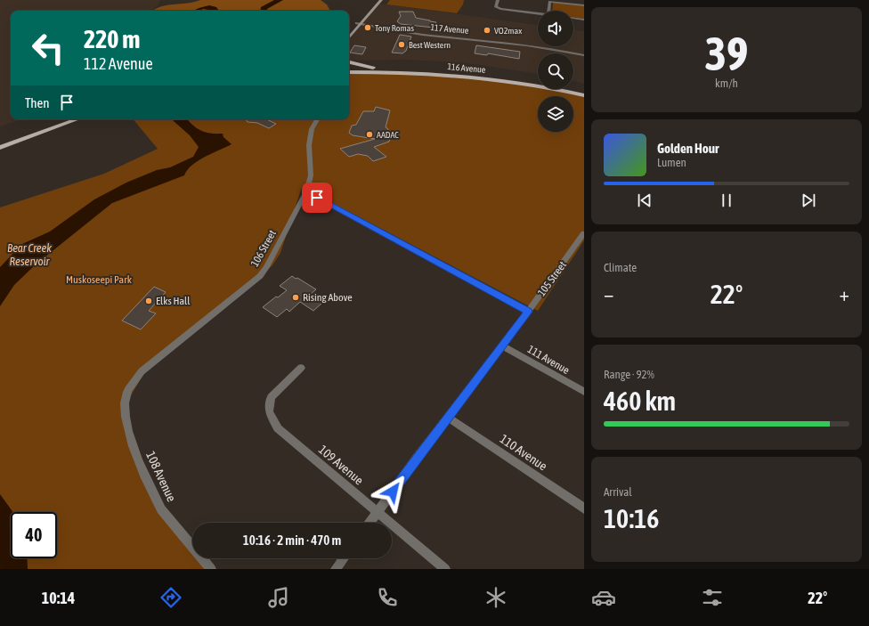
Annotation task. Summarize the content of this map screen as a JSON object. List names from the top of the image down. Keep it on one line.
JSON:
{"streets":{"main road":["116 Avenue"],"street":["117 Avenue","106 Street","105 Street","111 Avenue","110 Avenue","109 Avenue","108 Avenue"]},"crossings":[["106 Street","108 Avenue"],["105 Street","111 Avenue"],["105 Street","110 Avenue"],["105 Street","109 Avenue"]],"water":["Bear Creek Reservoir"],"parks":["Muskoseepi Park"],"places":["Tony Romas","VO2max","Best Western","AADAC","Rising Above","Elks Hall"],"page":{"tile":[["39","km/h"],"Climate",["Range · 92%","460 km"],["Arrival","10:16"]],"turn":["220 m","112 Avenue"],"then":"Then","song":["Golden Hour","Lumen"],"heat":["−","22°","+"],"limit":"40","trip":"10:16 · 2 min · 470 m","tabs":["10:14","22°"]}}
